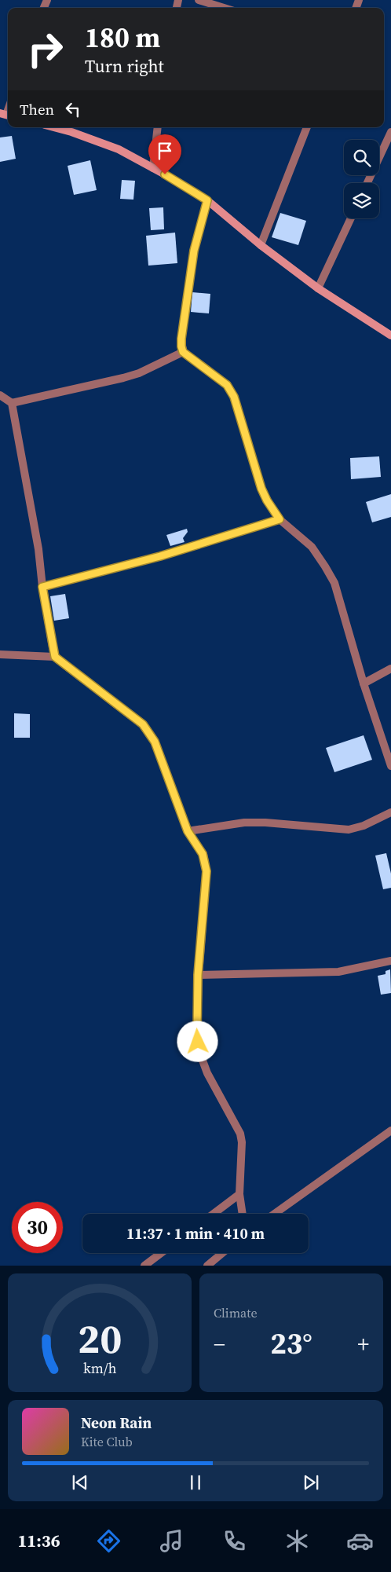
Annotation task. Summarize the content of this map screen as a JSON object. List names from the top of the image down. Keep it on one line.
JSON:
{"page":{"turn":["180 m","Turn right"],"then":"Then","limit":"30","trip":"11:37 · 1 min · 410 m","tile":"Climate","heat":["−","23°","+"],"song":["Neon Rain","Kite Club"],"tabs":"11:36","gauge":["20","km/h"]}}
